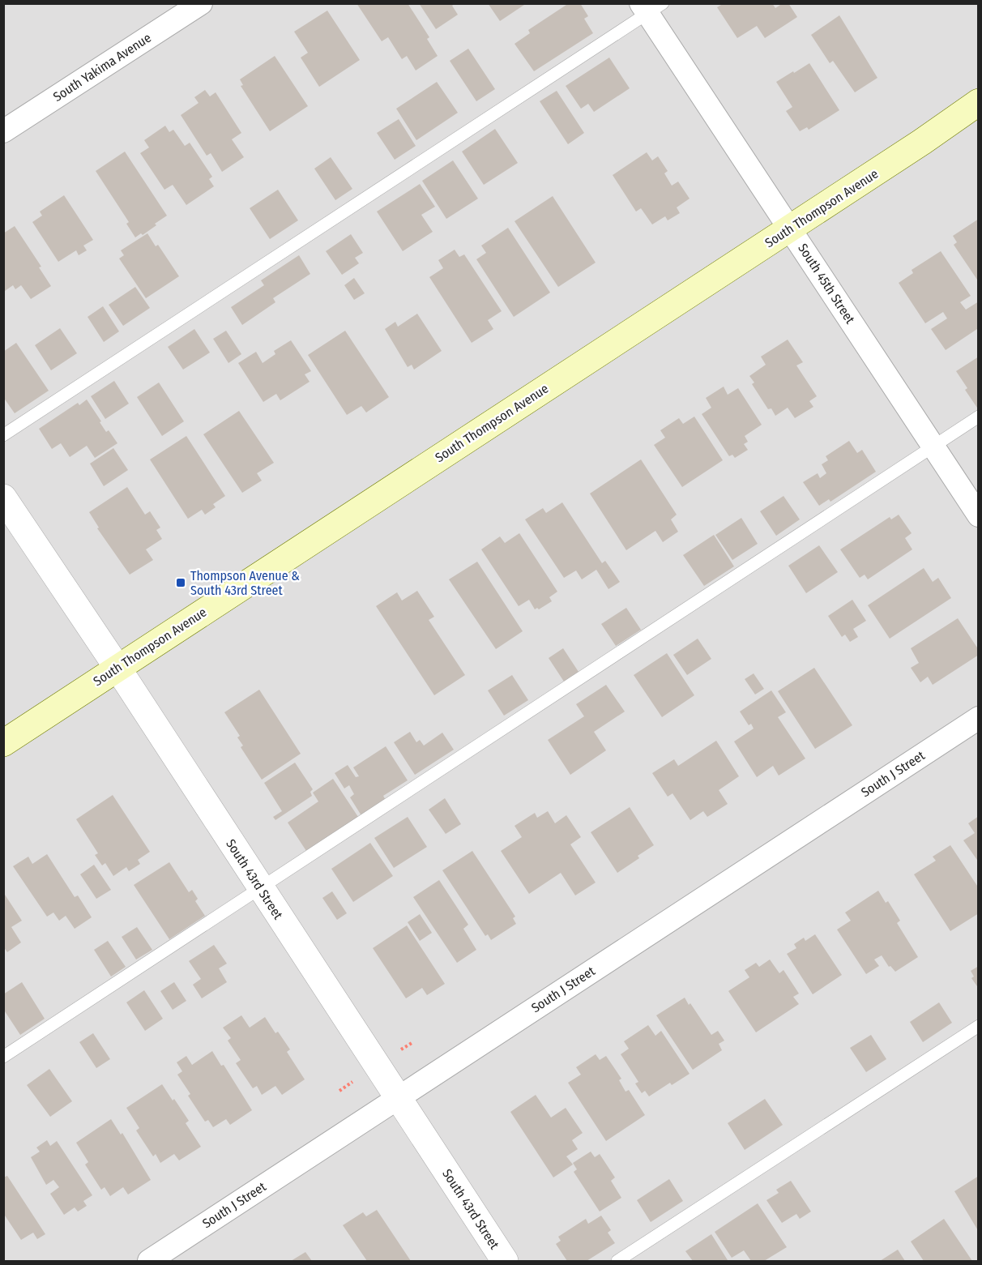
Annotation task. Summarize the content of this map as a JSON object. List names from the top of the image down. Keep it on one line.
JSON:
{"streets":{"main road":["South Thompson Avenue"],"street":["South Yakima Avenue","South 45th Street","South J Street","South 43rd Street"]},"crossings":[["South Thompson Avenue","South 45th Street"],["South Thompson Avenue","South 43rd Street"],["South J Street","South 43rd Street"]],"places":{"transit":["Thompson Avenue & South 43rd Street"]}}
